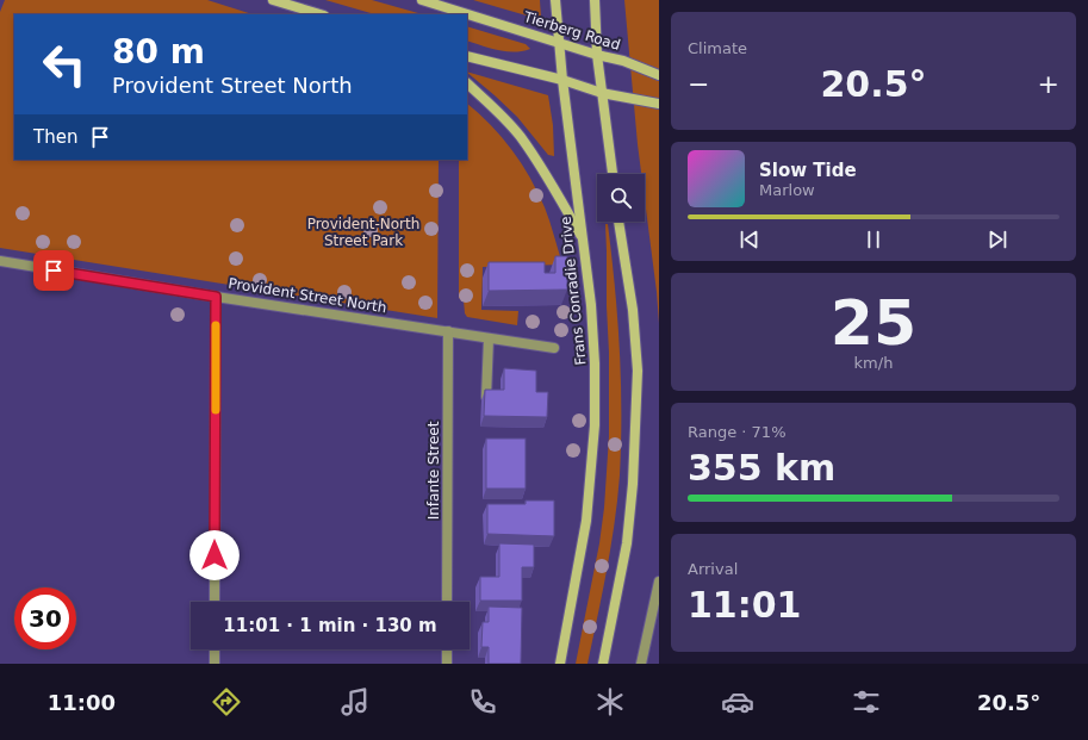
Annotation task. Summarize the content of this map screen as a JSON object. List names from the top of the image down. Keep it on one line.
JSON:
{"streets":{"main road":["Tierberg Road","Frans Conradie Drive"],"street":["Provident Street North","Infante Street"]},"crossings":[["Tierberg Road","Frans Conradie Drive"],["Provident Street North","Infante Street"]],"parks":["Provident-North Street Park"],"page":{"tile":["Climate",["25","km/h"],["Range · 71%","355 km"],["Arrival","11:01"]],"turn":["80 m","Provident Street North"],"heat":["−","20.5°","+"],"then":"Then","song":["Slow Tide","Marlow"],"limit":"30","trip":"11:01 · 1 min · 130 m","tabs":["11:00","20.5°"]}}
